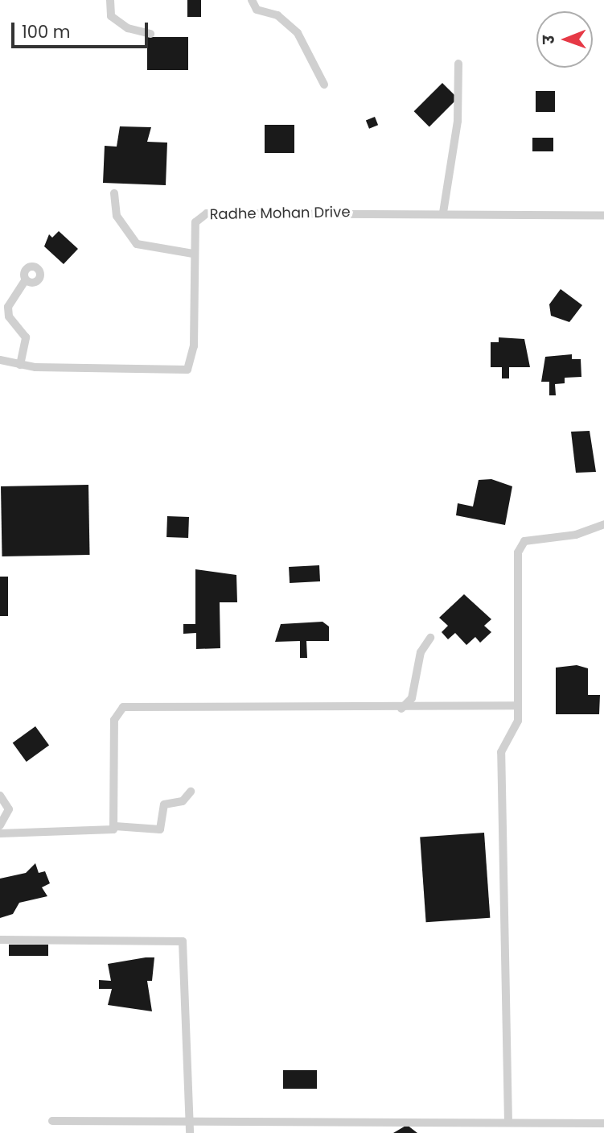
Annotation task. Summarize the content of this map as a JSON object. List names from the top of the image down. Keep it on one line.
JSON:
{"streets":{"street":["Radhe Mohan Drive"]},"scale_bar":"100 m","north":"left"}
